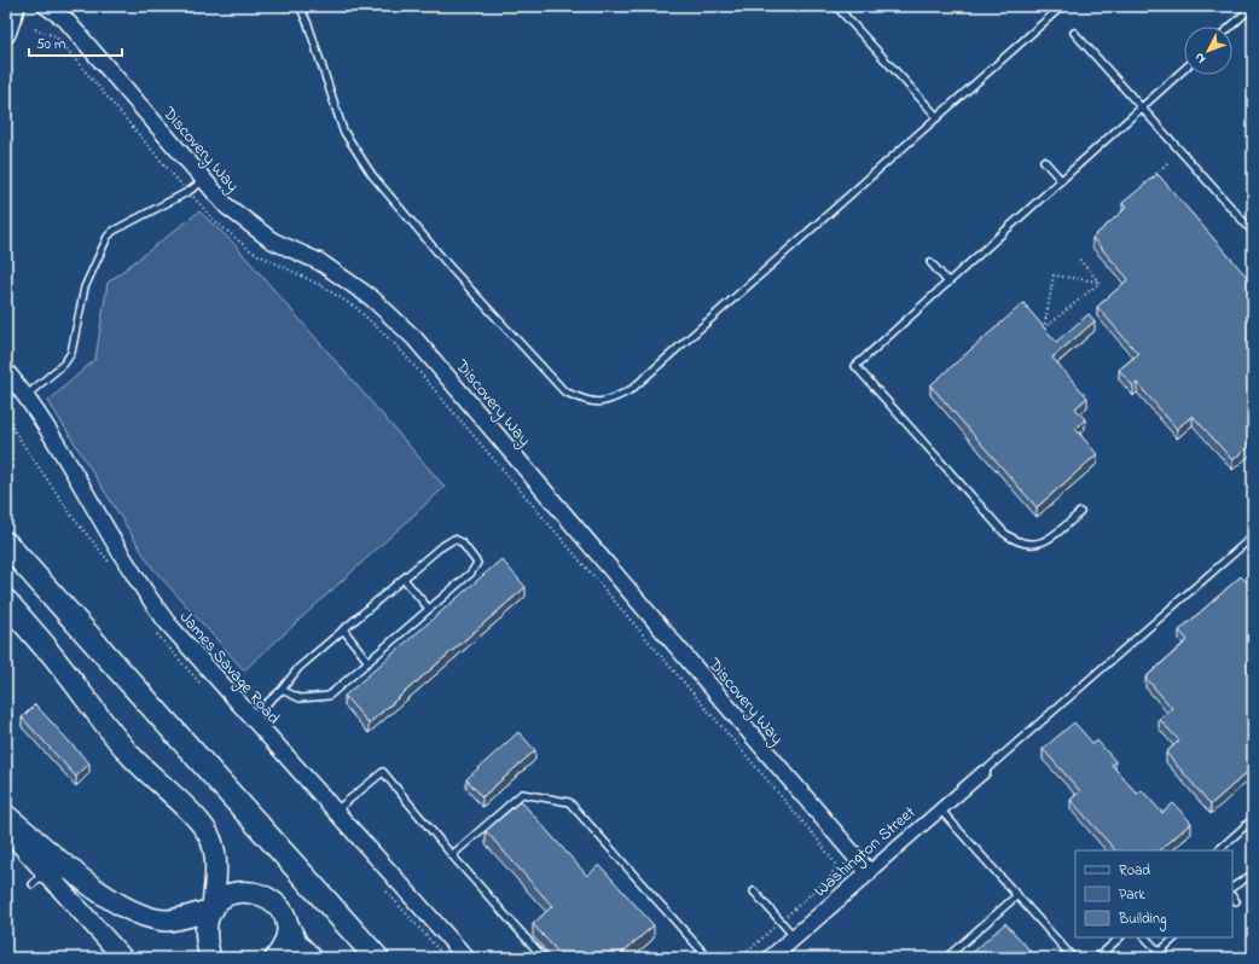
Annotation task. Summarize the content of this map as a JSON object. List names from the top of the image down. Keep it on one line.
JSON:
{"streets":{"street":["Discovery Way","James Savage Road","Washington Street"]},"crossings":[["Discovery Way","Washington Street"]],"legend":["Road","Park","Building"],"scale_bar":"50 m","north":"bottom left"}
